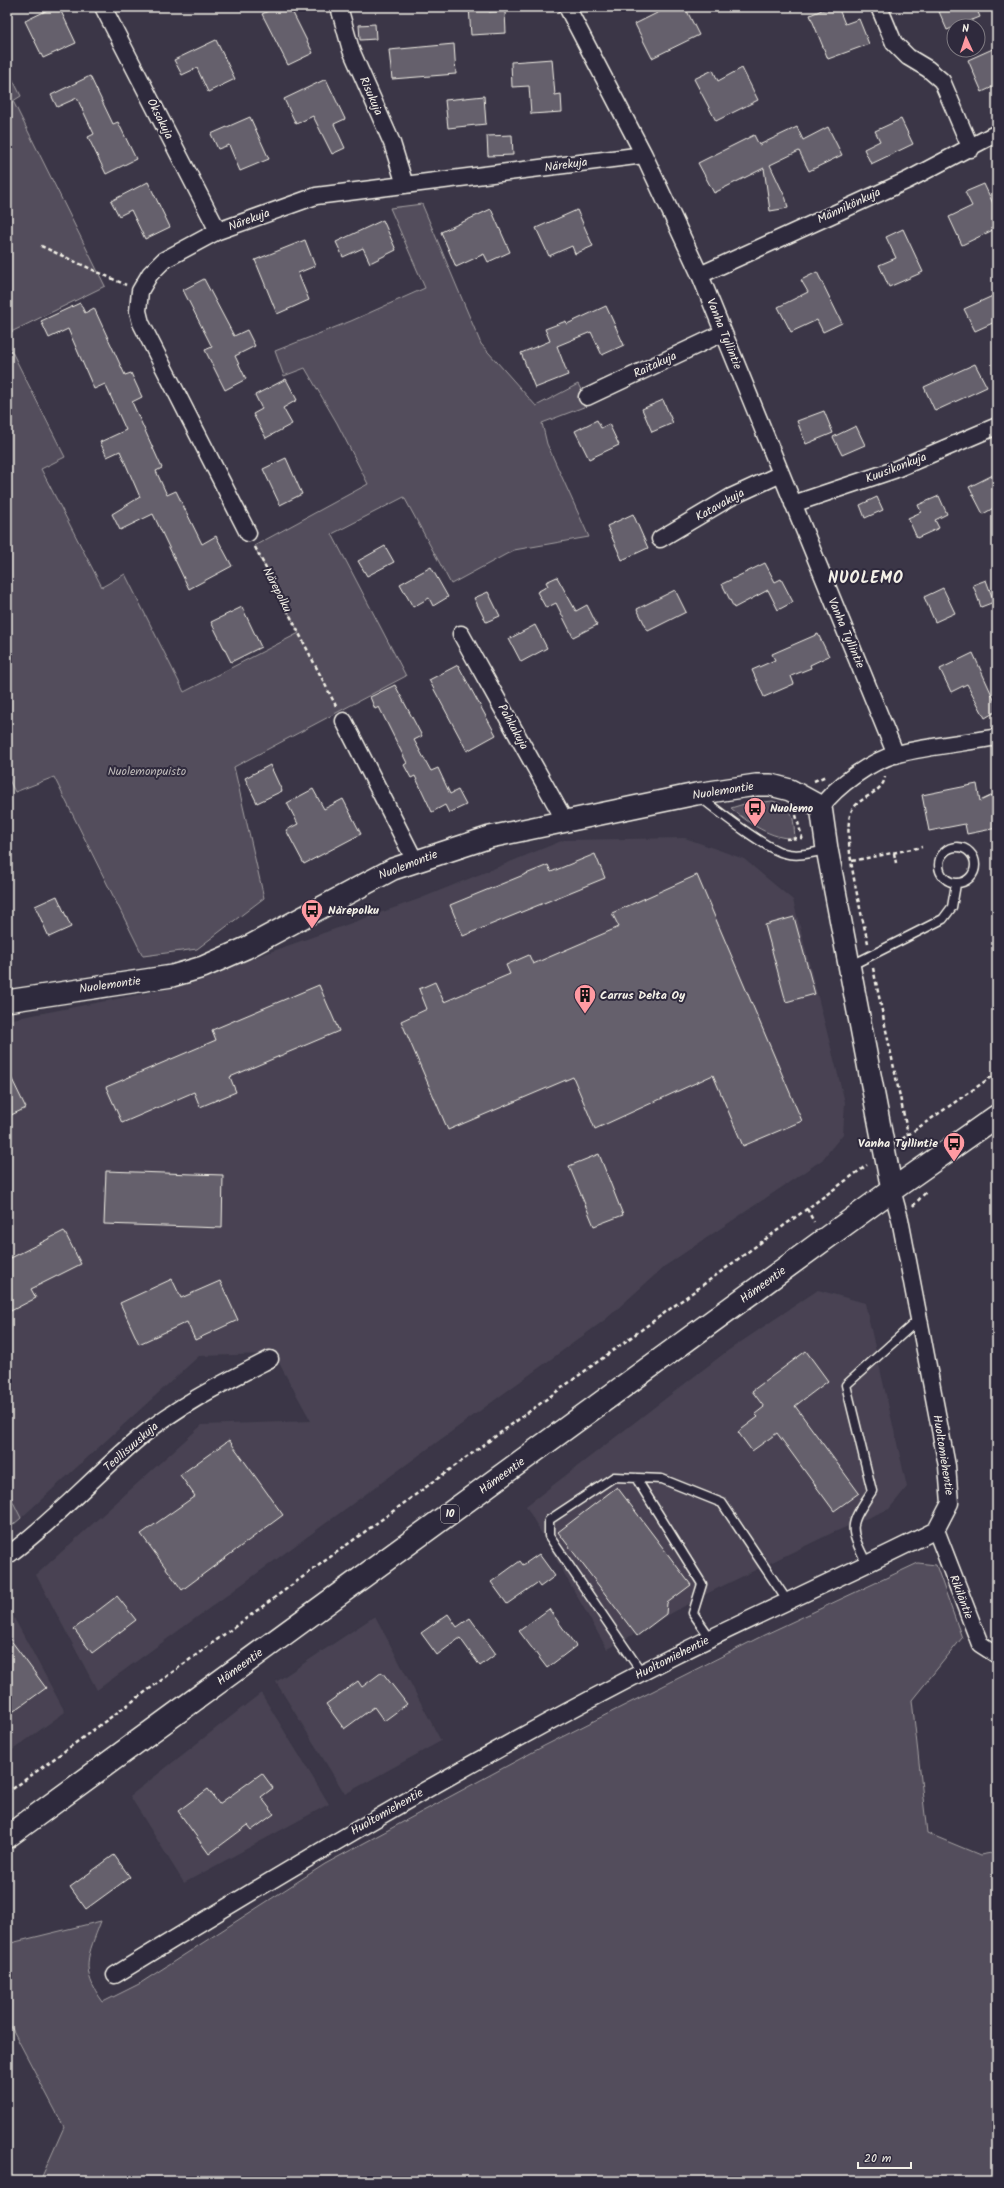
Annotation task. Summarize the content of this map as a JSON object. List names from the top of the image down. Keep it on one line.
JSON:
{"streets":{"highway":["Hämeentie","10"],"street":["Risukuja","Oksakuja","Närekuja","Männikönkuja","Vanha Tyllintie","Raitakuja","Kuusikonkuja","Katavakuja","Pahkakuja","Nuolemontie","Teollisuuskuja","Huoltomiehentie","Rikiläntie"],"path":["Närepolku"]},"crossings":[["Risukuja","Närekuja"],["Oksakuja","Närekuja"],["Närekuja","Vanha Tyllintie"],["Närekuja","Närepolku"],["Männikönkuja","Vanha Tyllintie"],["Vanha Tyllintie","Raitakuja"],["Vanha Tyllintie","Kuusikonkuja"],["Vanha Tyllintie","Katavakuja"],["Pahkakuja","Nuolemontie"],["Hämeentie","Huoltomiehentie"],["Huoltomiehentie","Rikiläntie"]],"districts":["NUOLEMO"],"parks":["Nuolemonpuisto"],"places":{"bus stop":["Nuolemo","Närepolku","Vanha Tyllintie"],"building":["Carrus Delta Oy"]},"scale_bar":"20 m","north":"top"}
